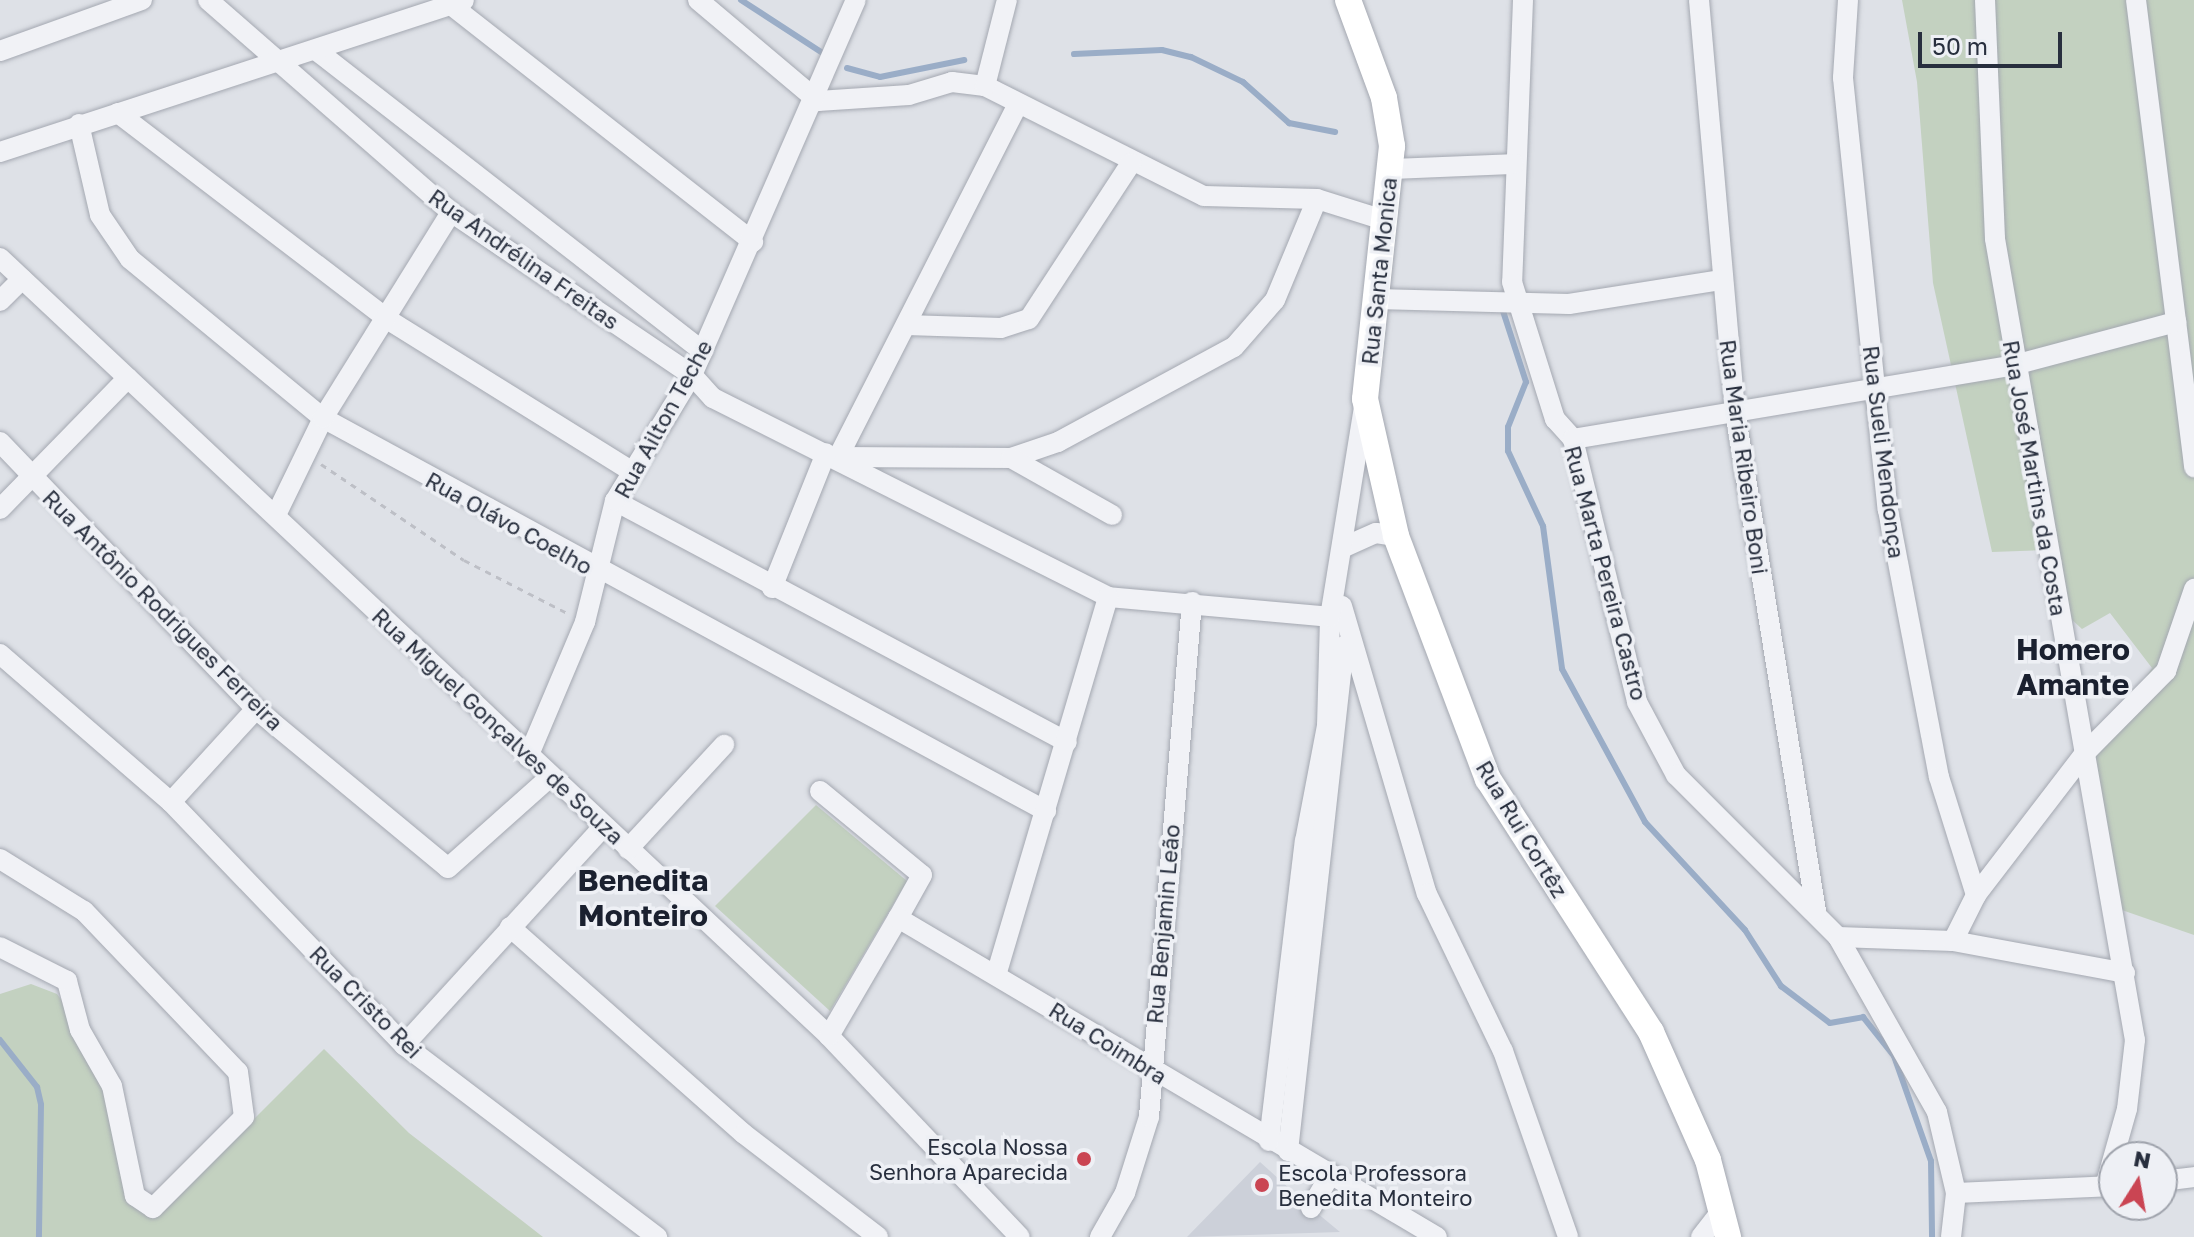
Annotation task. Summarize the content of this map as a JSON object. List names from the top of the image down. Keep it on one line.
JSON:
{"streets":{"main road":["Rua Santa Monica","Rua Rui Cortêz"],"street":["Rua Andrélina Freitas","Rua Ailton Teche","Rua Sueli Mendonça","Rua Maria Ribeiro Boni","Rua José Martins da Costa","Rua Olávo Coelho","Rua Marta Pereira Castro","Rua Antônio Rodrigues Ferreira","Rua Miguel Gonçalves de Souza","Rua Benjamin Leão","Rua Cristo Rei","Rua Coimbra"]},"crossings":[["Rua Andrélina Freitas","Rua Santa Monica"],["Rua Andrélina Freitas","Rua Ailton Teche"],["Rua Andrélina Freitas","Rua Benjamin Leão"],["Rua Santa Monica","Rua Rui Cortêz"],["Rua Ailton Teche","Rua Olávo Coelho"],["Rua Ailton Teche","Rua Miguel Gonçalves de Souza"],["Rua Maria Ribeiro Boni","Rua Marta Pereira Castro"],["Rua Antônio Rodrigues Ferreira","Rua Miguel Gonçalves de Souza"],["Rua Benjamin Leão","Rua Coimbra"]],"districts":["Homero Amante","Benedita Monteiro"],"places":["Escola Nossa Senhora Aparecida","Escola Professora Benedita Monteiro"],"scale_bar":"50 m","north":"top"}
